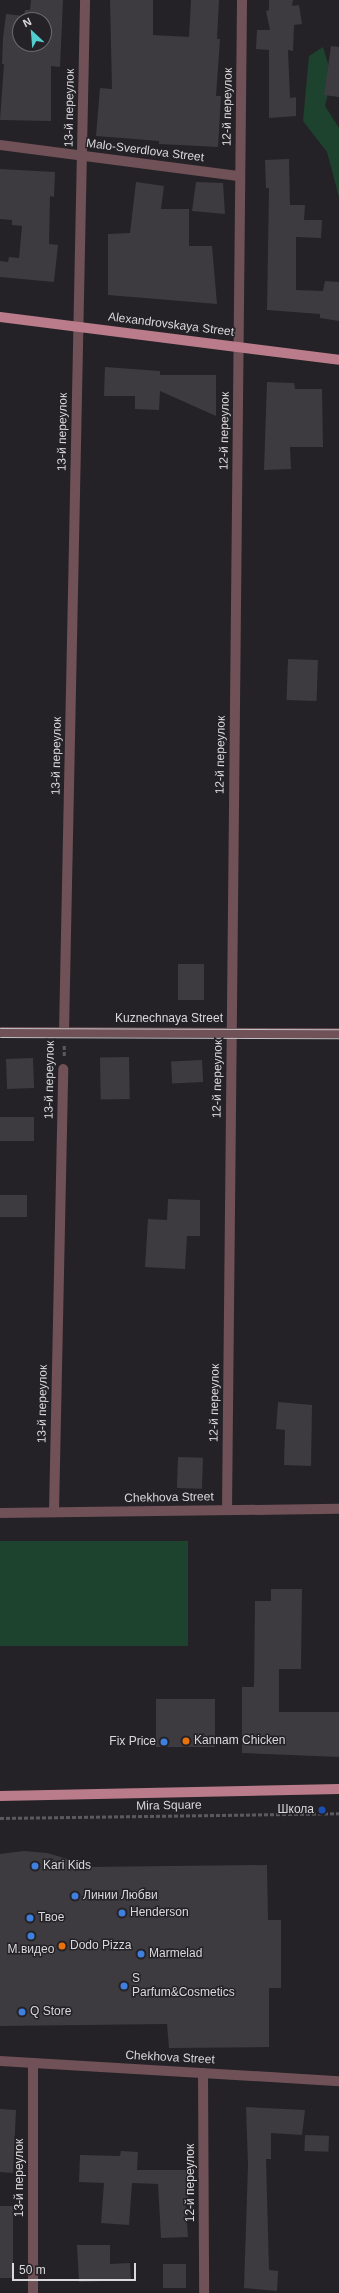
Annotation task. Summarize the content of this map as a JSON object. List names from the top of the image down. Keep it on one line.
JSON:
{"streets":{"main road":["Alexandrovskaya Street"],"street":["12-й переулок","13-й переулок","Malo-Sverdlova Street","Kuznechnaya Street","Chekhova Street"],"path":["Mira Square"]},"crossings":[["12-й переулок","Malo-Sverdlova Street"],["12-й переулок","Alexandrovskaya Street"],["12-й переулок","Kuznechnaya Street"],["12-й переулок","Chekhova Street"],["13-й переулок","Malo-Sverdlova Street"],["13-й переулок","Alexandrovskaya Street"],["13-й переулок","Kuznechnaya Street"],["13-й переулок","Chekhova Street"]],"places":["Kannam Chicken","Fix Price","Школа","Kari Kids","Линии Любви","Henderson","Твое","М.видео","Dodo Pizza","Marmelad","S Parfum&Cosmetics","Q Store"],"scale_bar":"50 m","north":"top left"}
